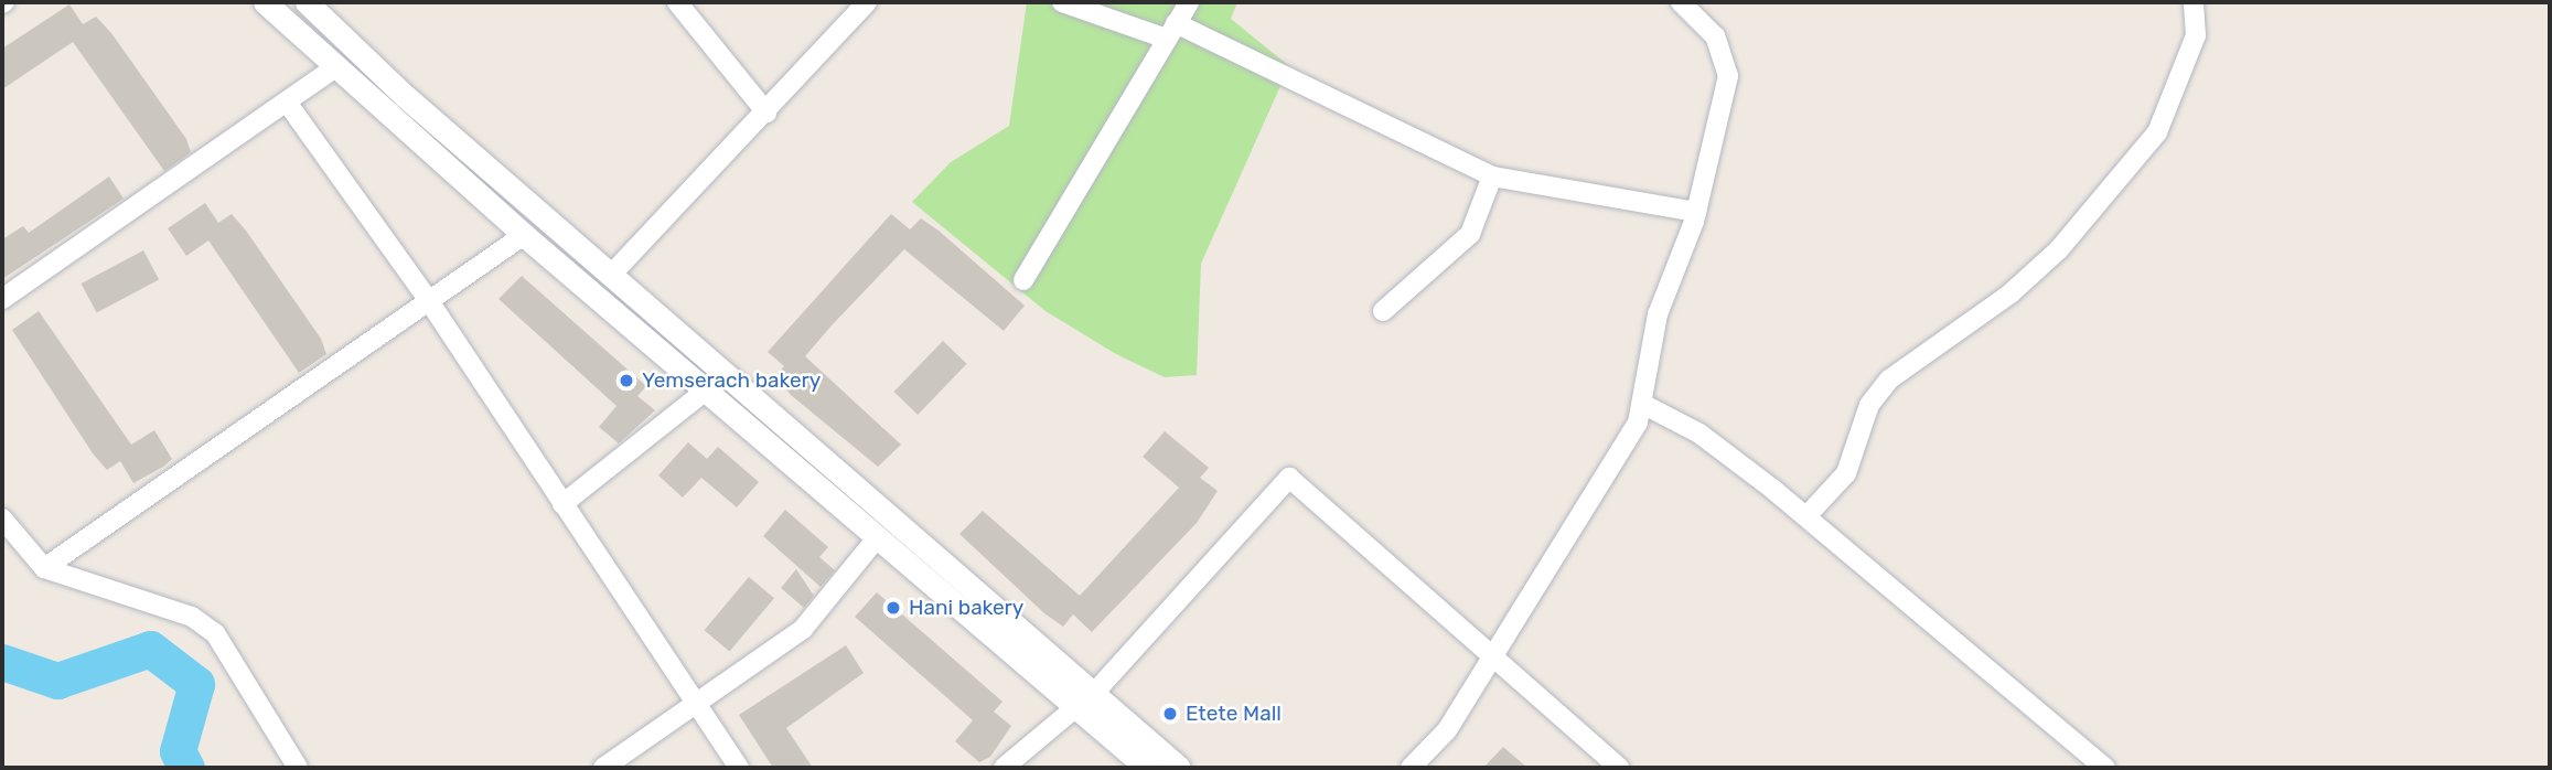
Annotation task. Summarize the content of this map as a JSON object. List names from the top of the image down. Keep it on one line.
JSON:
{"places":["Yemserach bakery","Hani bakery","Etete Mall"]}
